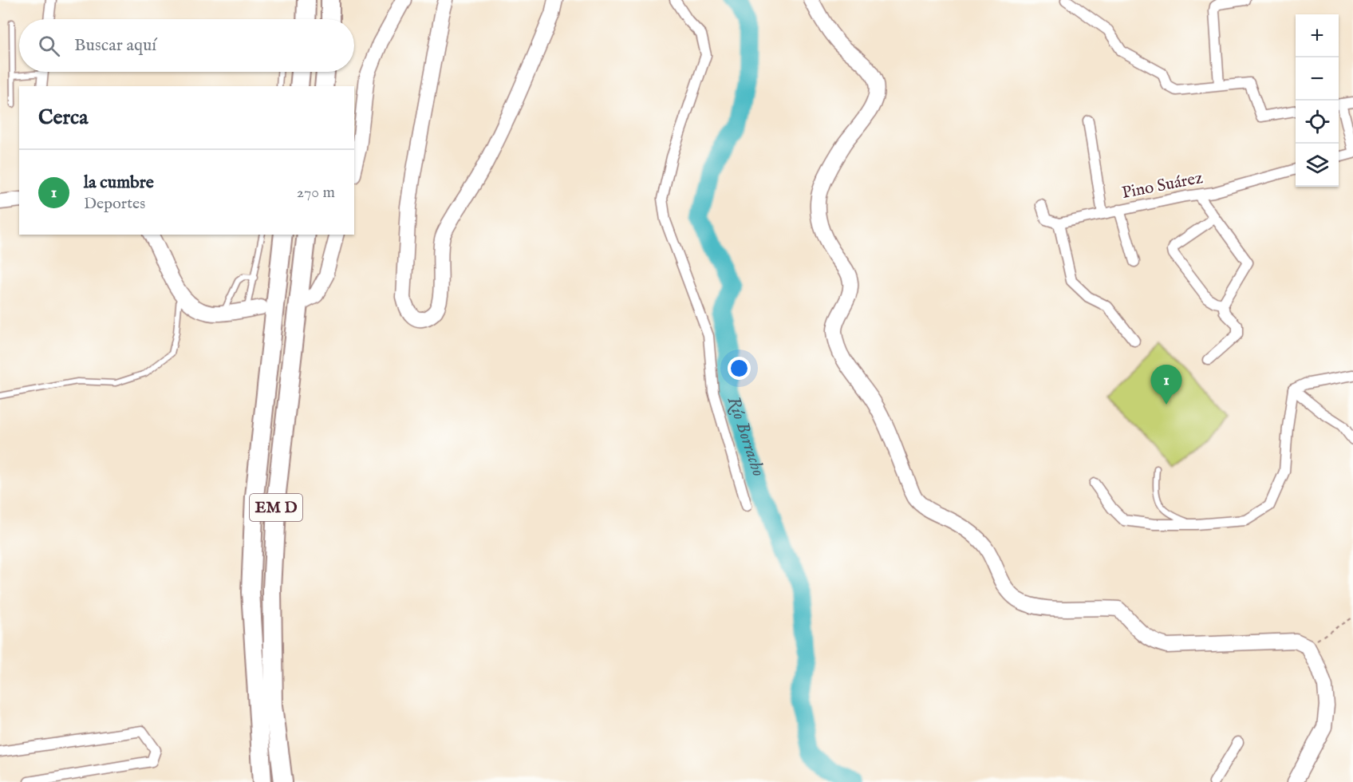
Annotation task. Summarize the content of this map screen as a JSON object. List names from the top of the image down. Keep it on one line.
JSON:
{"streets":{"highway":["EM D"],"street":["Pino Suárez"]},"water":["Río Borracho"],"page":{"map_buttons":["+","−"],"search":"Buscar aquí","heading":"Cerca","list":[{"mark":"1","name":"la cumbre","note":"Deportes","value":"270 m"}],"pins":"1"}}
